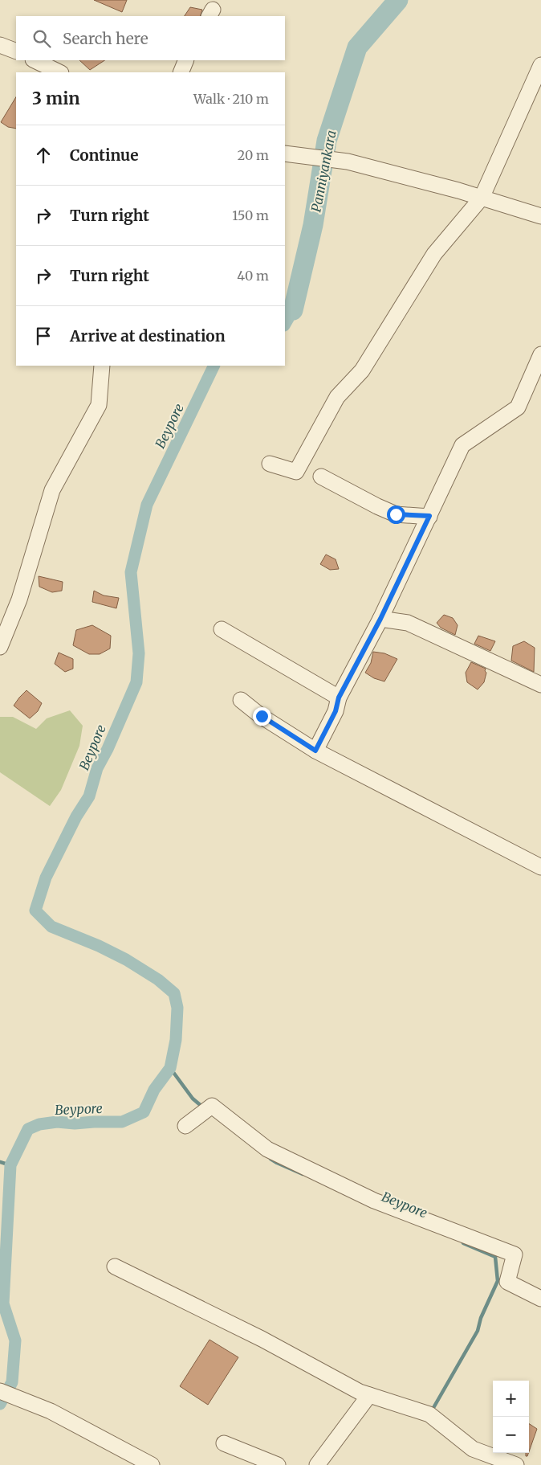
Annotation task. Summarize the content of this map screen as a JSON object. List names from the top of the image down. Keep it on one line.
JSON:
{"water":["Panniyankara","Beypore"],"page":{"search":"Search here","heading":["3 min","Walk · 210 m"],"list":[["Continue","20 m"],["Turn right","150 m"],["Turn right","40 m"],"Arrive at destination"],"map_buttons":["+","−"]}}
